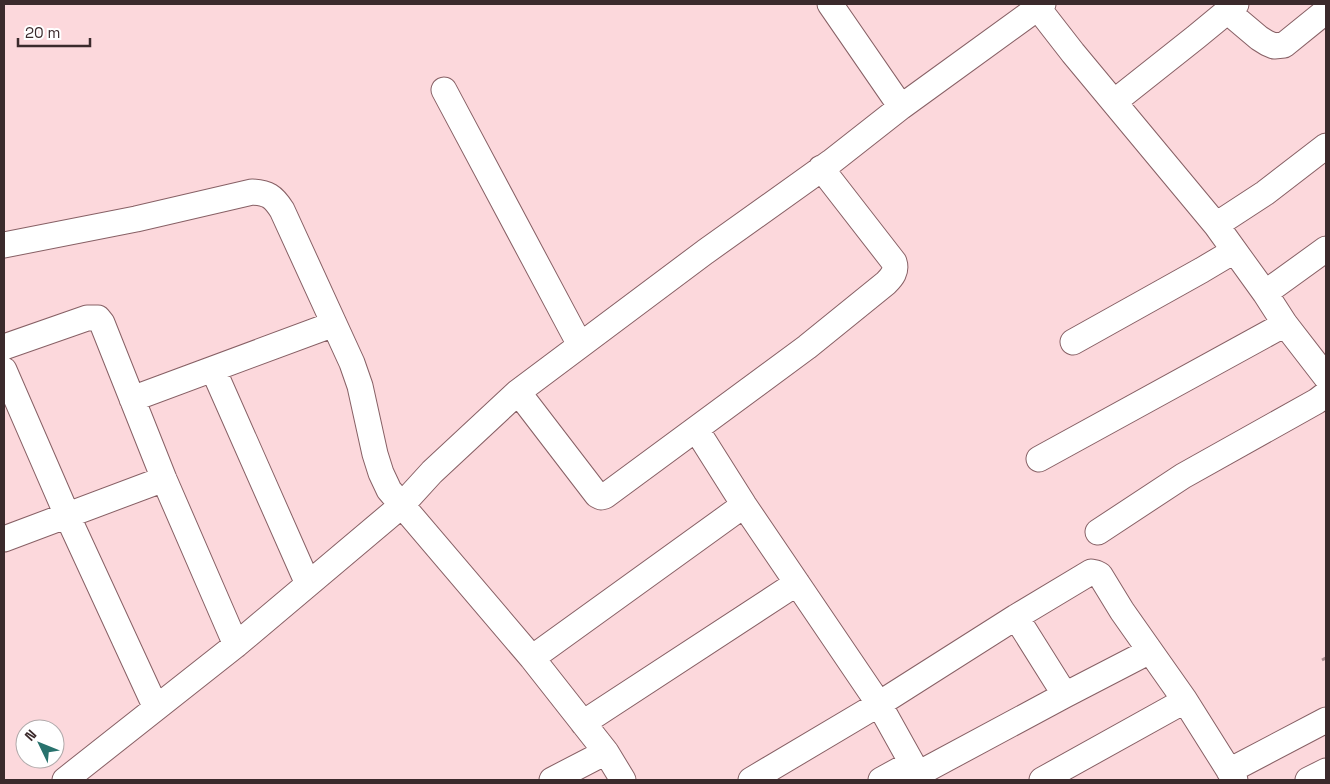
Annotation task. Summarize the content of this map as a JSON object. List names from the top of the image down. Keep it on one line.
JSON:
{"scale_bar":"20 m","north":"top left"}
